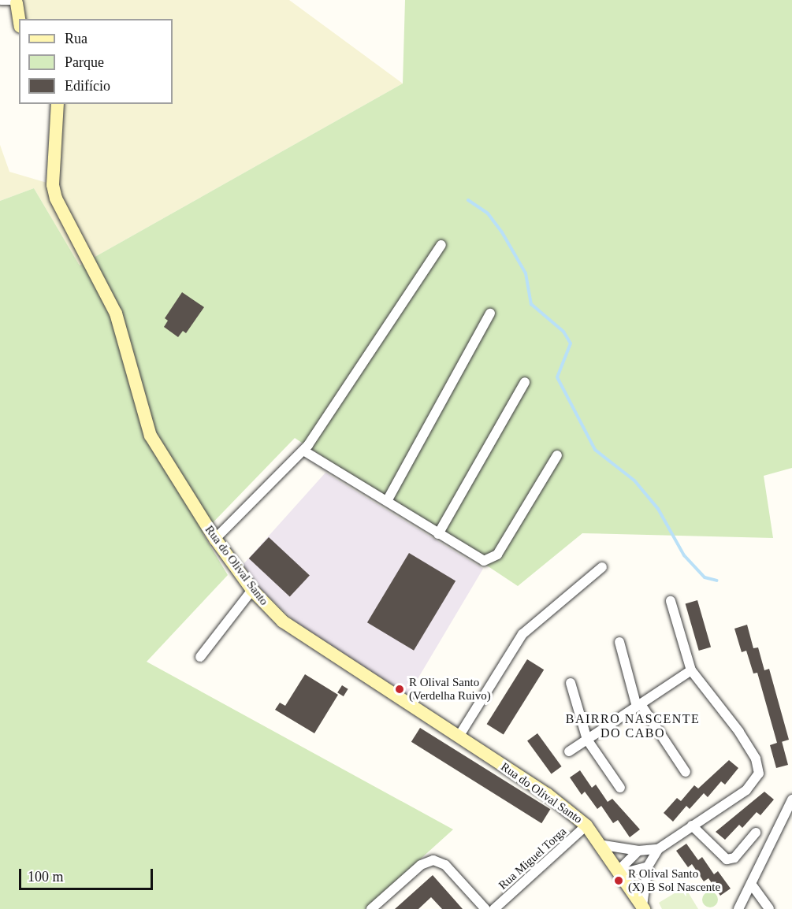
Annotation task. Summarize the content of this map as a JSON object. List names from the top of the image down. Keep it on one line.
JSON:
{"streets":{"street":["Rua do Olival Santo","Rua Miguel Torga"]},"crossings":[["Rua do Olival Santo","Rua Miguel Torga"]],"districts":["BAIRRO NASCENTE DO CABO"],"places":["R Olival Santo (Verdelha Ruivo)","R Olival Santo (X) B Sol Nascente"],"legend":["Rua","Parque","Edifício"],"scale_bar":"100 m"}
